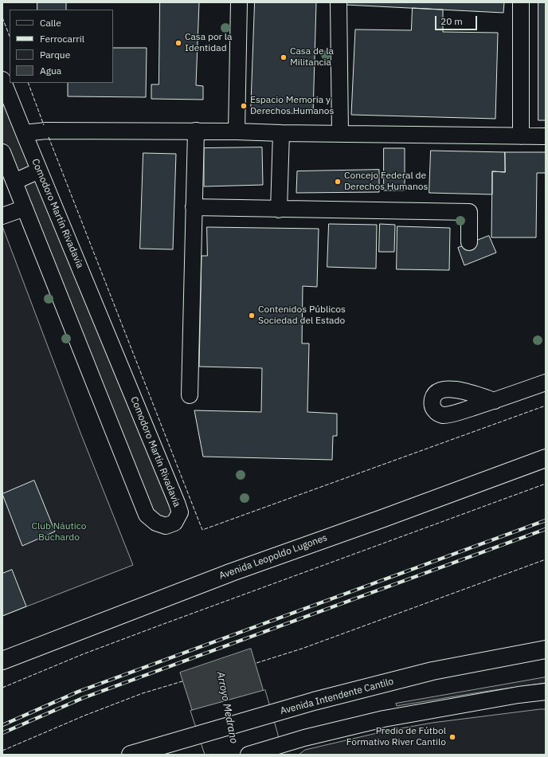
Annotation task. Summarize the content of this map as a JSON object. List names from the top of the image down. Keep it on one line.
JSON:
{"streets":{"highway":["Avenida Leopoldo Lugones","Avenida Intendente Cantilo"],"street":["Comodoro Martín Rivadavia"]},"water":["Arroyo Medrano"],"parks":["Club Náutico Buchardo"],"places":["Casa por la Identidad","Casa de la Militancia","Espacio Memoria y Derechos Humanos","Concejo Federal de Derechos Humanos","Contenidos Públicos Sociedad del Estado","Predio de Fútbol Formativo River Cantilo"],"legend":["Calle","Ferrocarril","Parque","Agua"],"scale_bar":"20 m"}
